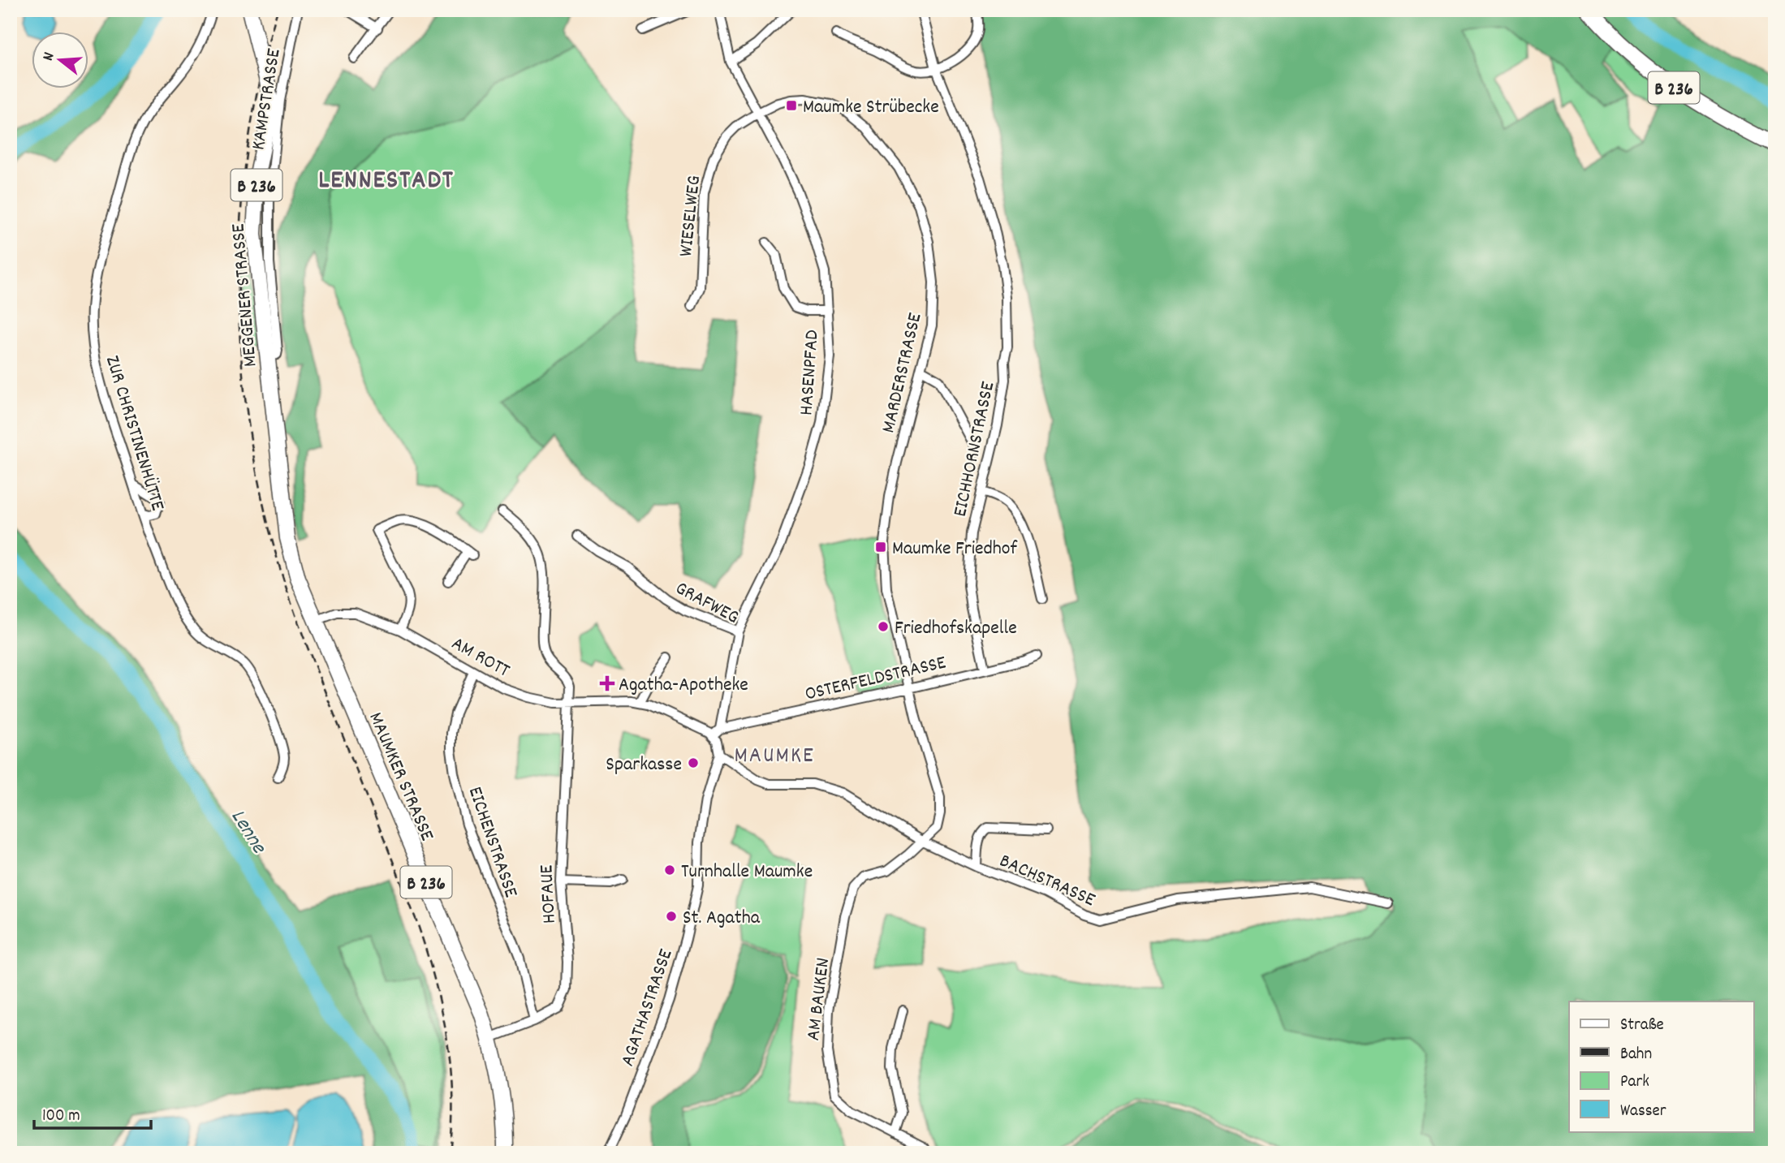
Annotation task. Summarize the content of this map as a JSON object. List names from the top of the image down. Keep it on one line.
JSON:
{"streets":{"main road":["B 236","MEGGENER STRASSE","MAUMKER STRASSE"],"street":["KAMPSTRASSE","WIESELWEG","HASENPFAD","MARDERSTRASSE","ZUR CHRISTINENHÜTTE","EICHHORNSTRASSE","GRAFWEG","AM ROTT","OSTERFELDSTRASSE","EICHENSTRASSE","BACHSTRASSE","HOFAUE","AM BAUKEN","AGATHASTRASSE"]},"crossings":[["KAMPSTRASSE","MEGGENER STRASSE"],["WIESELWEG","HASENPFAD"],["WIESELWEG","MARDERSTRASSE"],["MEGGENER STRASSE","MAUMKER STRASSE"],["HASENPFAD","MARDERSTRASSE"],["HASENPFAD","GRAFWEG"],["MARDERSTRASSE","OSTERFELDSTRASSE"],["MARDERSTRASSE","BACHSTRASSE"],["MARDERSTRASSE","AM BAUKEN"],["EICHHORNSTRASSE","OSTERFELDSTRASSE"],["GRAFWEG","OSTERFELDSTRASSE"],["AM ROTT","MAUMKER STRASSE"],["AM ROTT","EICHENSTRASSE"],["AM ROTT","HOFAUE"],["MAUMKER STRASSE","HOFAUE"],["EICHENSTRASSE","HOFAUE"],["BACHSTRASSE","AM BAUKEN"],["BACHSTRASSE","AGATHASTRASSE"]],"districts":["LENNESTADT","MAUMKE"],"water":["Lenne"],"places":{"transit":["Maumke Strübecke","Maumke Friedhof"],"other":["Friedhofskapelle","Sparkasse","Turnhalle Maumke","St. Agatha"],"health":["Agatha-Apotheke"]},"legend":["Straße","Bahn","Park","Wasser"],"scale_bar":"100 m","north":"left"}
